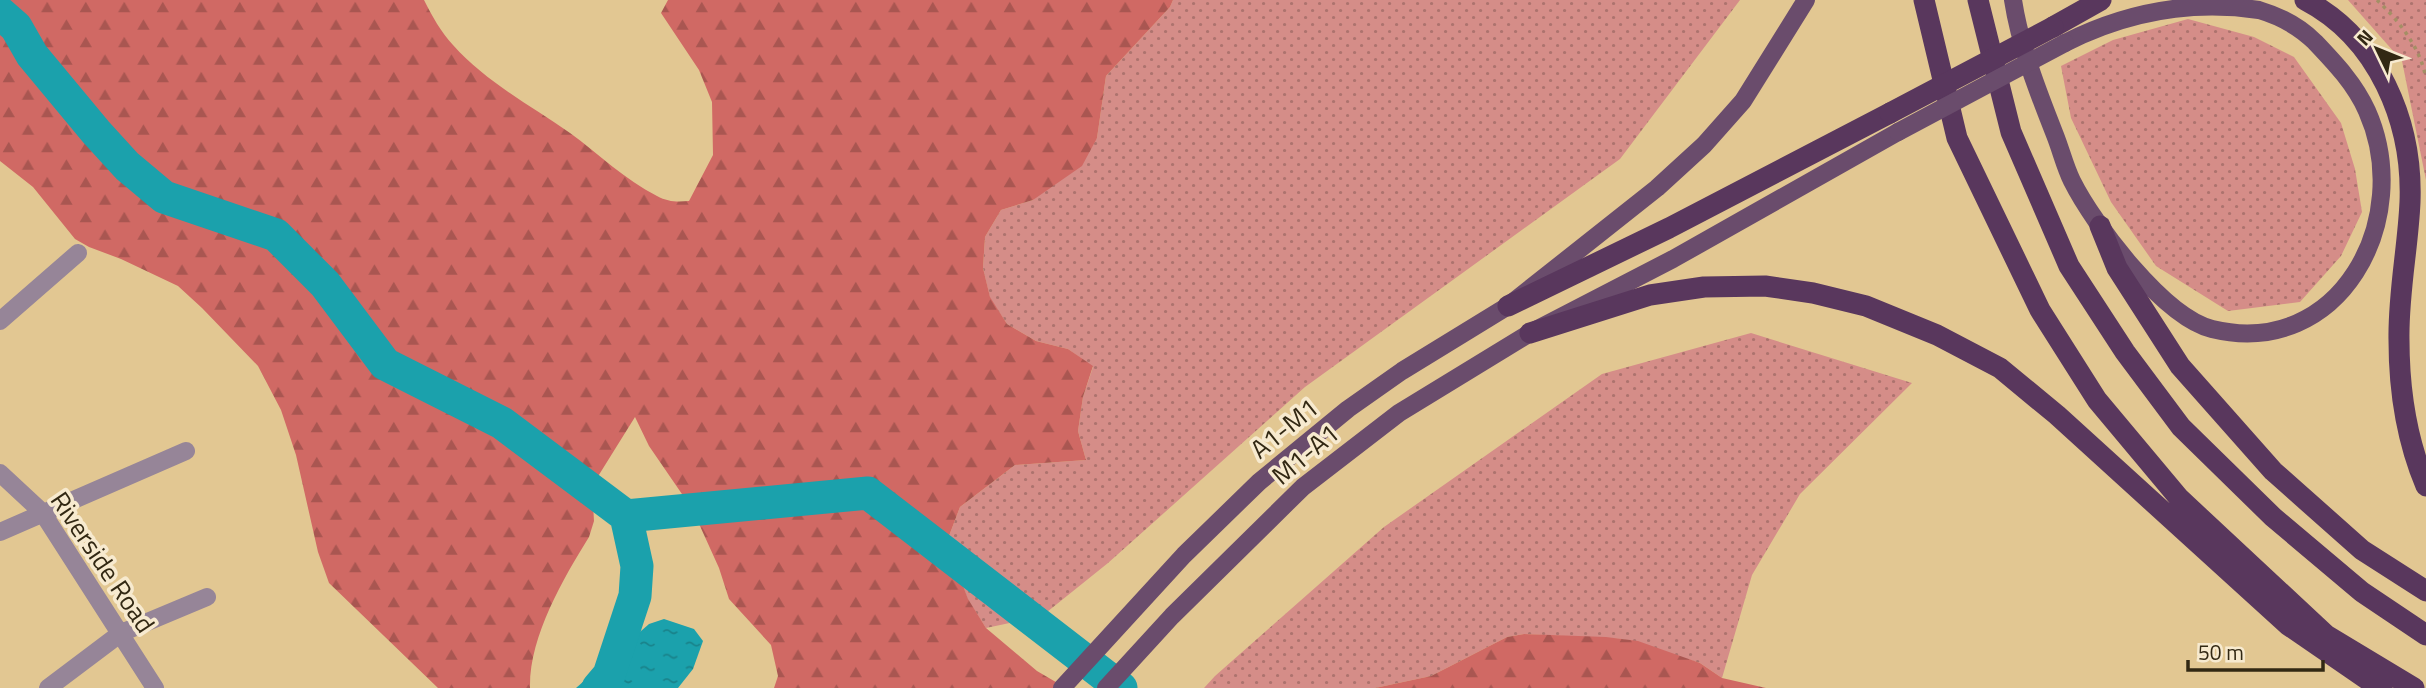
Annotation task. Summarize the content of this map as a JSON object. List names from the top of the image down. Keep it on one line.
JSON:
{"streets":{"main road":["A1-M1","M1-A1"],"street":["Riverside Road"]},"scale_bar":"50 m","north":"top left"}
